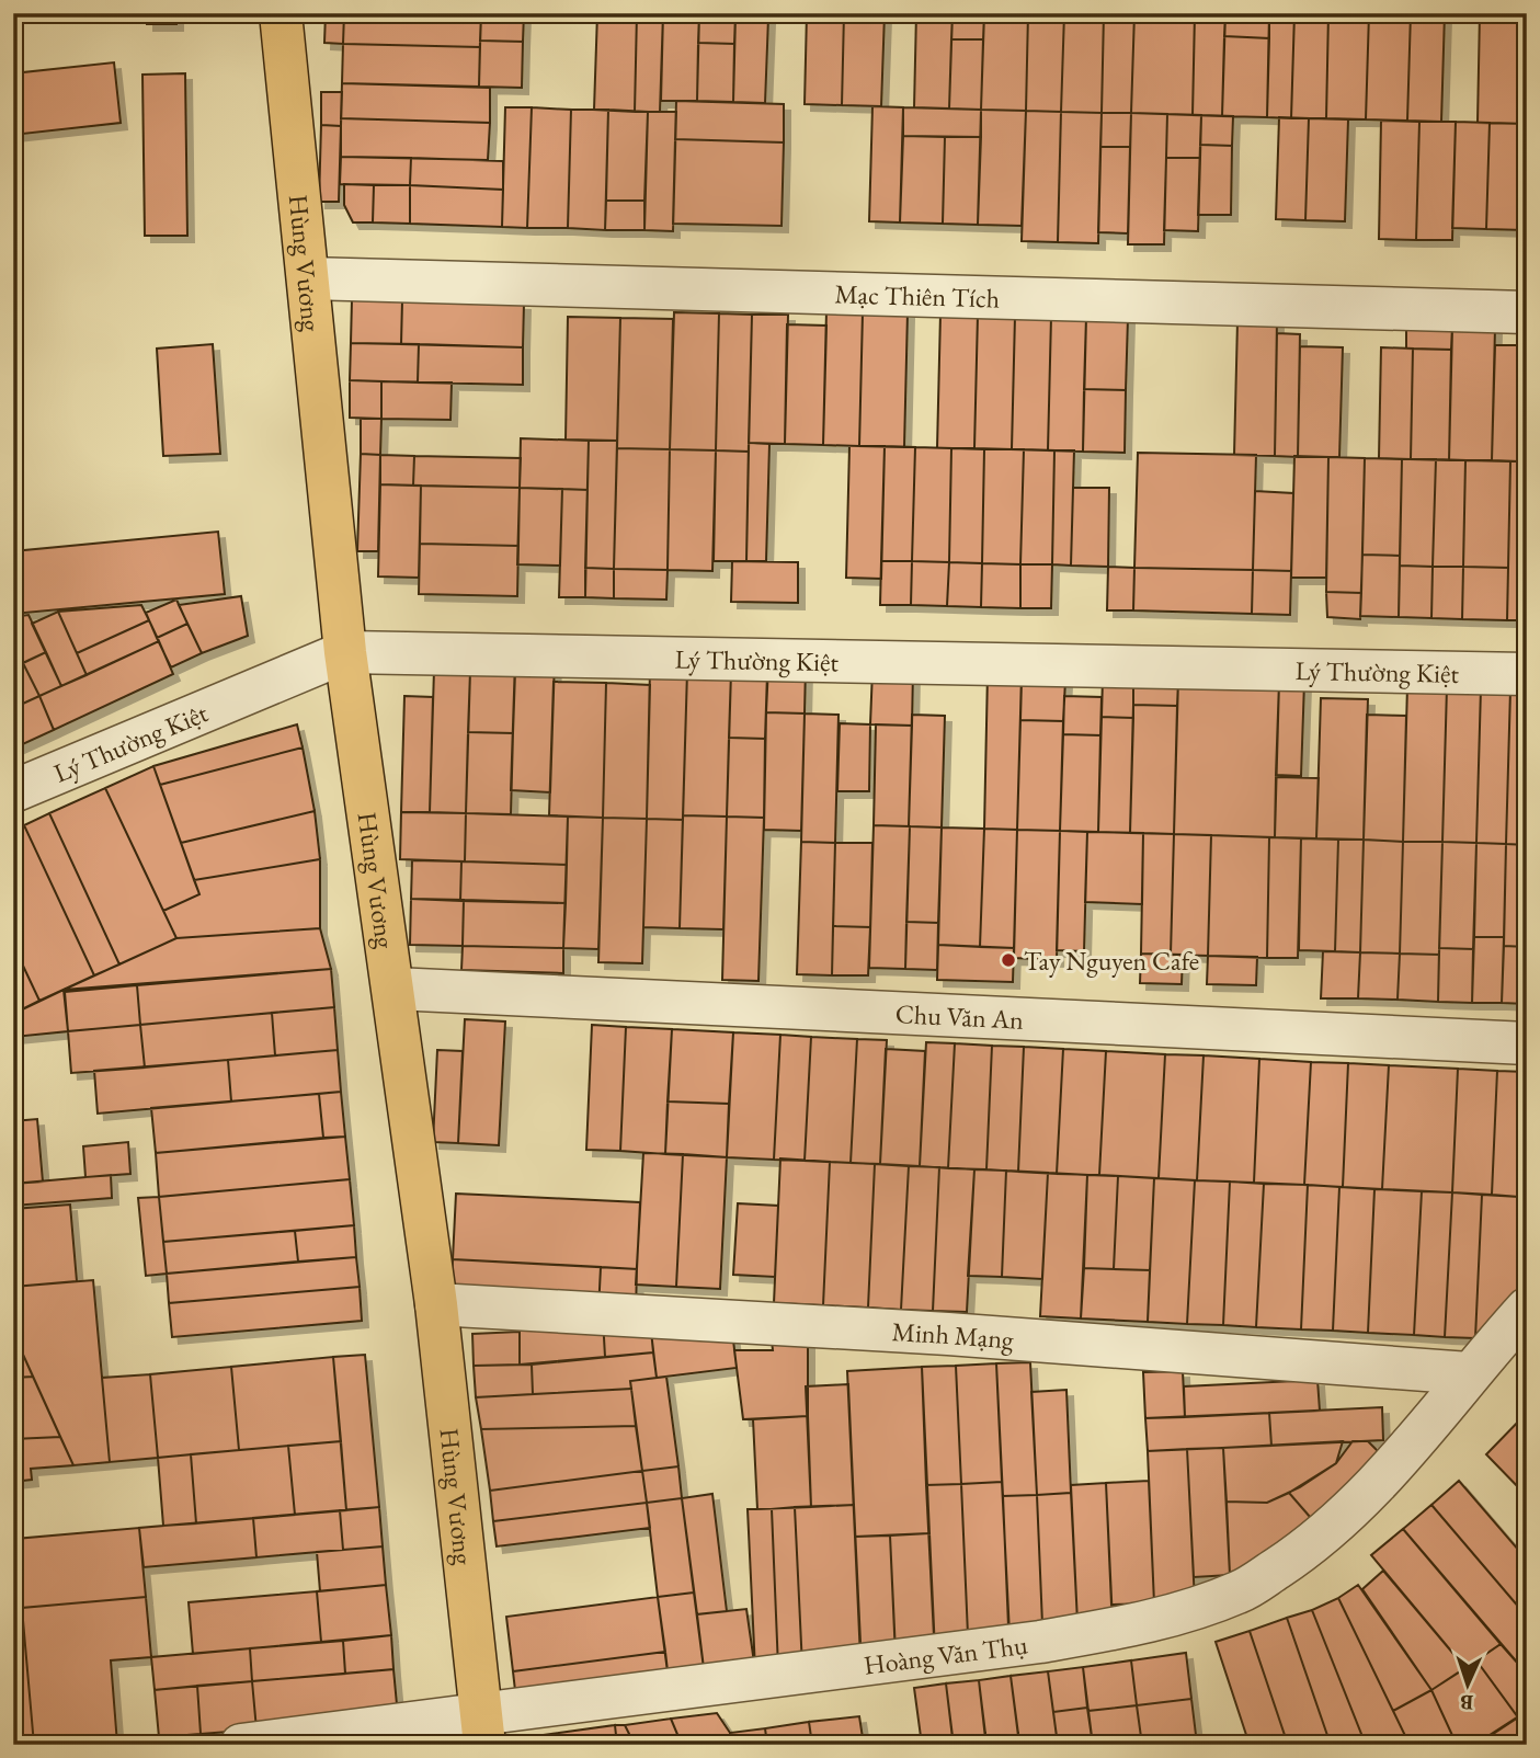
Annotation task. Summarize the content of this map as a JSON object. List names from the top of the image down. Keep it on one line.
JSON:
{"streets":{"main road":["Hùng Vương"],"street":["Mạc Thiên Tích","Lý Thường Kiệt","Chu Văn An","Minh Mạng","Hoàng Văn Thụ"]},"crossings":[["Hùng Vương","Mạc Thiên Tích"],["Hùng Vương","Lý Thường Kiệt"],["Hùng Vương","Chu Văn An"],["Hùng Vương","Minh Mạng"],["Hùng Vương","Hoàng Văn Thụ"],["Minh Mạng","Hoàng Văn Thụ"]],"places":["Tay Nguyen Cafe"],"north":"bottom"}
